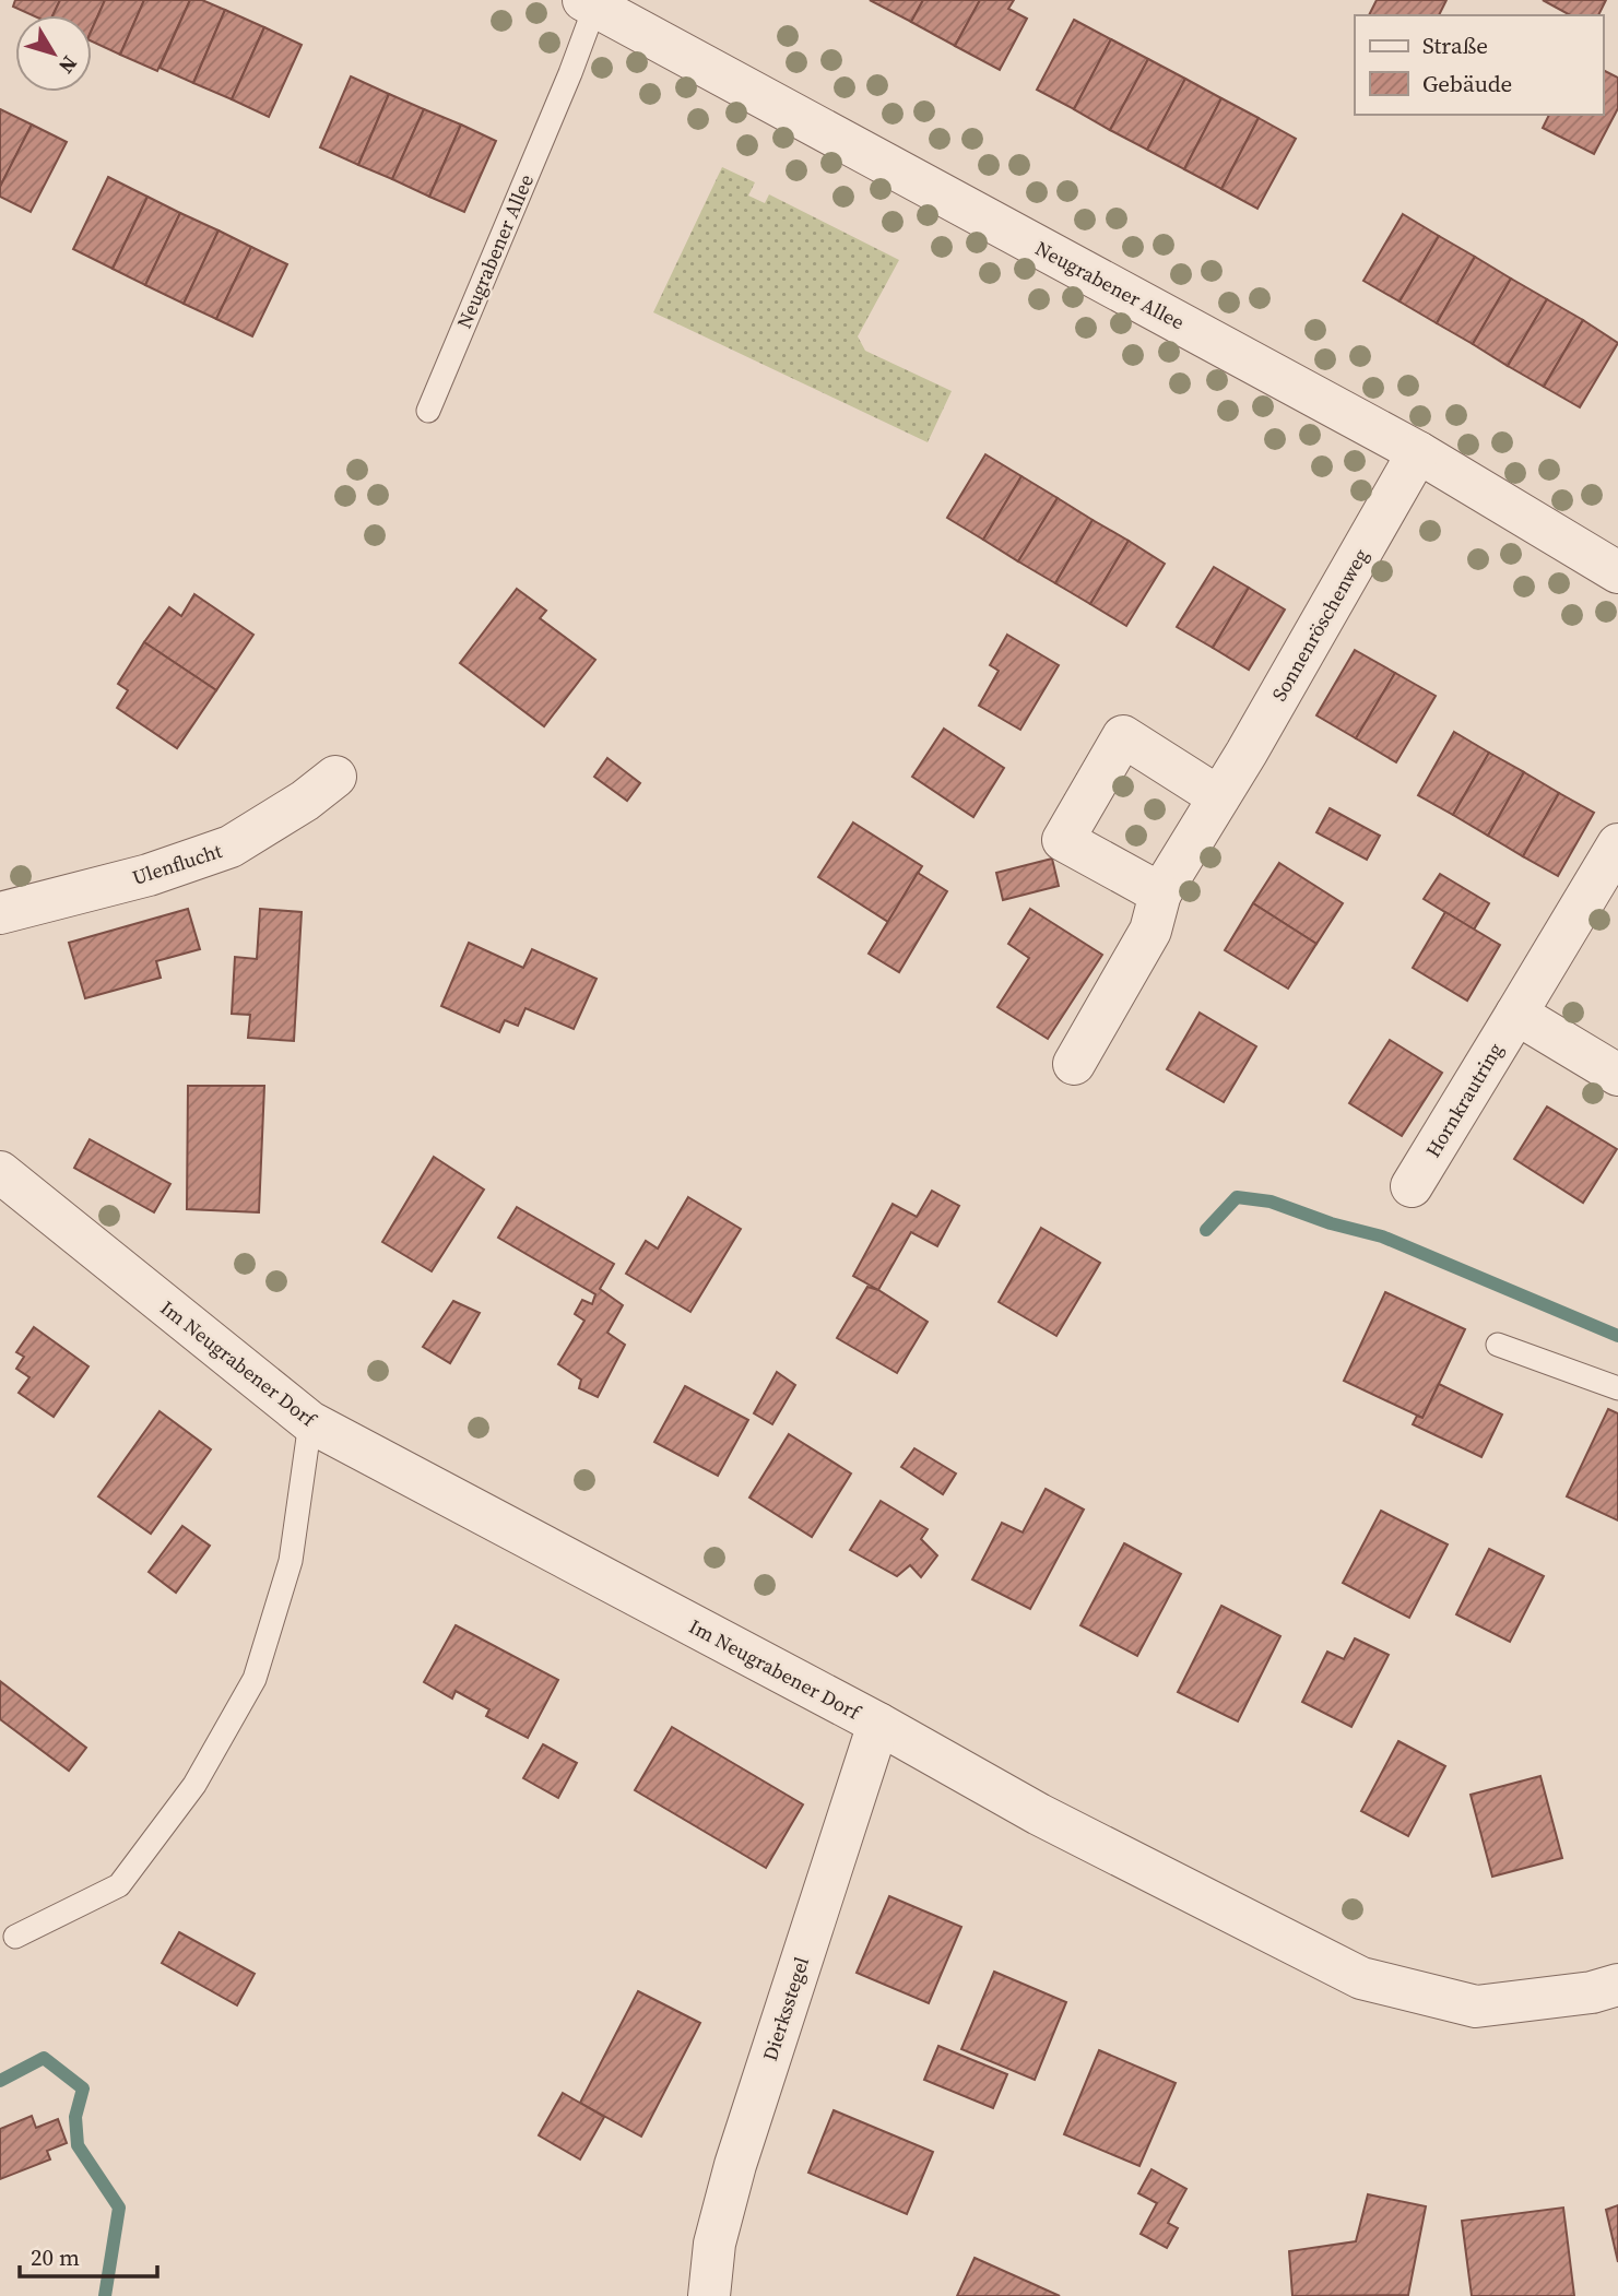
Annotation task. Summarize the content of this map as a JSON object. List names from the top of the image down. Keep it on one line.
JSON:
{"streets":{"street":["Neugrabener Allee","Sonnenröschenweg","Ulenflucht","Hornkrautring","Im Neugrabener Dorf","Dierksstegel"]},"crossings":[["Neugrabener Allee","Sonnenröschenweg"],["Im Neugrabener Dorf","Dierksstegel"]],"legend":["Straße","Gebäude"],"scale_bar":"20 m","north":"bottom right"}
